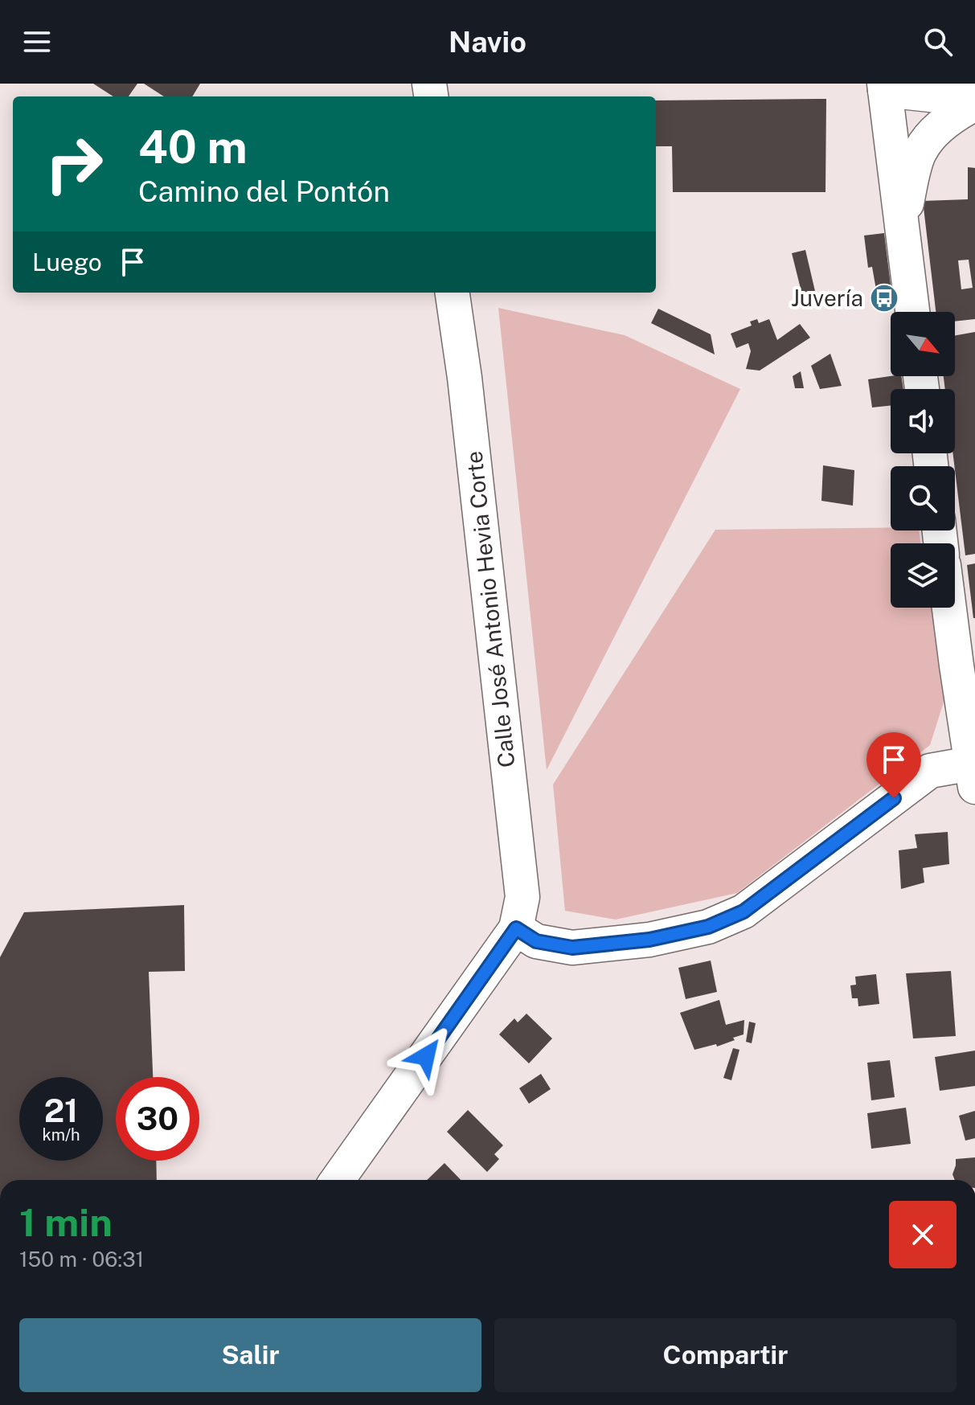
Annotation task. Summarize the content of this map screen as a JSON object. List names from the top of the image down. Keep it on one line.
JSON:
{"streets":{"street":["Calle José Antonio Hevia Corte"]},"places":{"bus stop":["Juvería"]},"north":"bottom right","page":{"header":"Navio","turn":["40 m","Camino del Pontón"],"then":"Luego","speed":"21 km/h","limit":"30","heading":["1 min","150 m · 06:31"],"buttons":["Salir","Compartir"]}}
